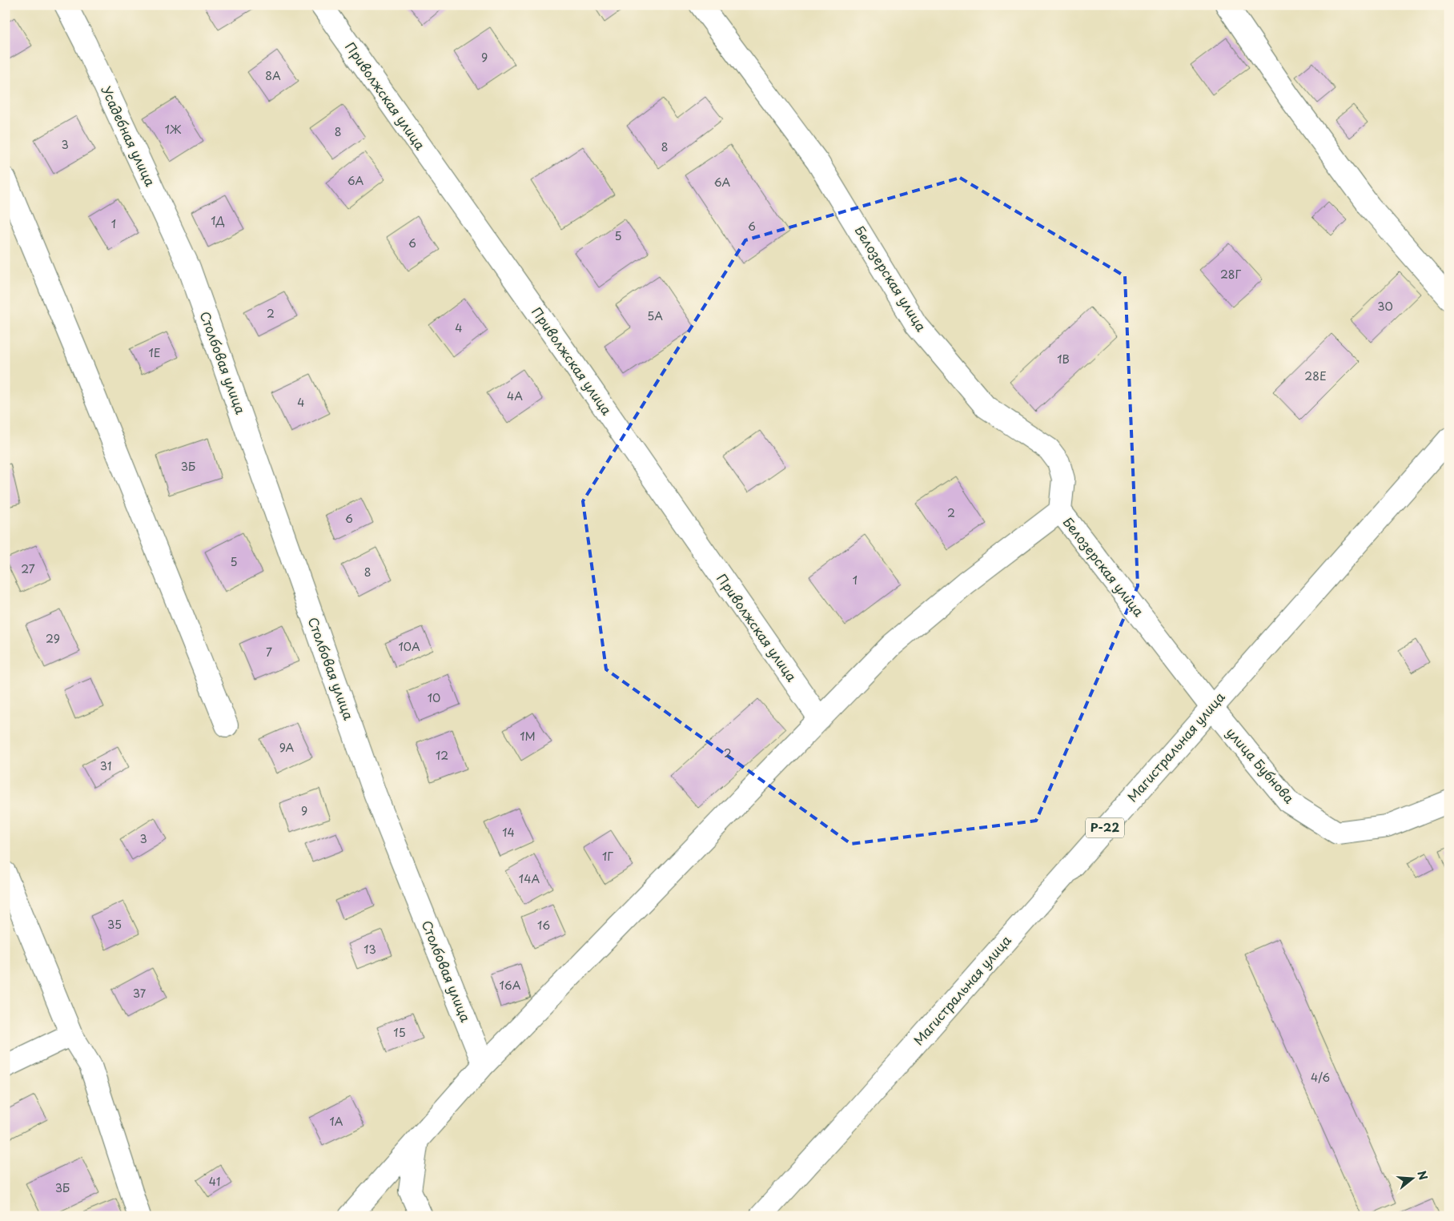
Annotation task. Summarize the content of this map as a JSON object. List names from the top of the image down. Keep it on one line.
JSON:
{"streets":{"main road":["Приволжская улица","Усадебная улица","Белозерская улица","Столбовая улица","Магистральная улица","улица Бубнова","Р-22"]},"crossings":[["Усадебная улица","Столбовая улица"],["Белозерская улица","Магистральная улица"],["Белозерская улица","улица Бубнова"],["Магистральная улица","улица Бубнова"]],"house_numbers":["9","8А","1Ж","8","3","8","6А","6А","1Д","1","6","5","6","28Г","30","2","5А","4","1Е","1В","28Е","4А","4","3Б","2","6","5","27","8","1","29","10А","7","10","1М","9А","2","12","31","9","14","3","1Г","14А","35","16","13","16А","37","15","4/6","1А","41","3Б"],"north":"right"}
